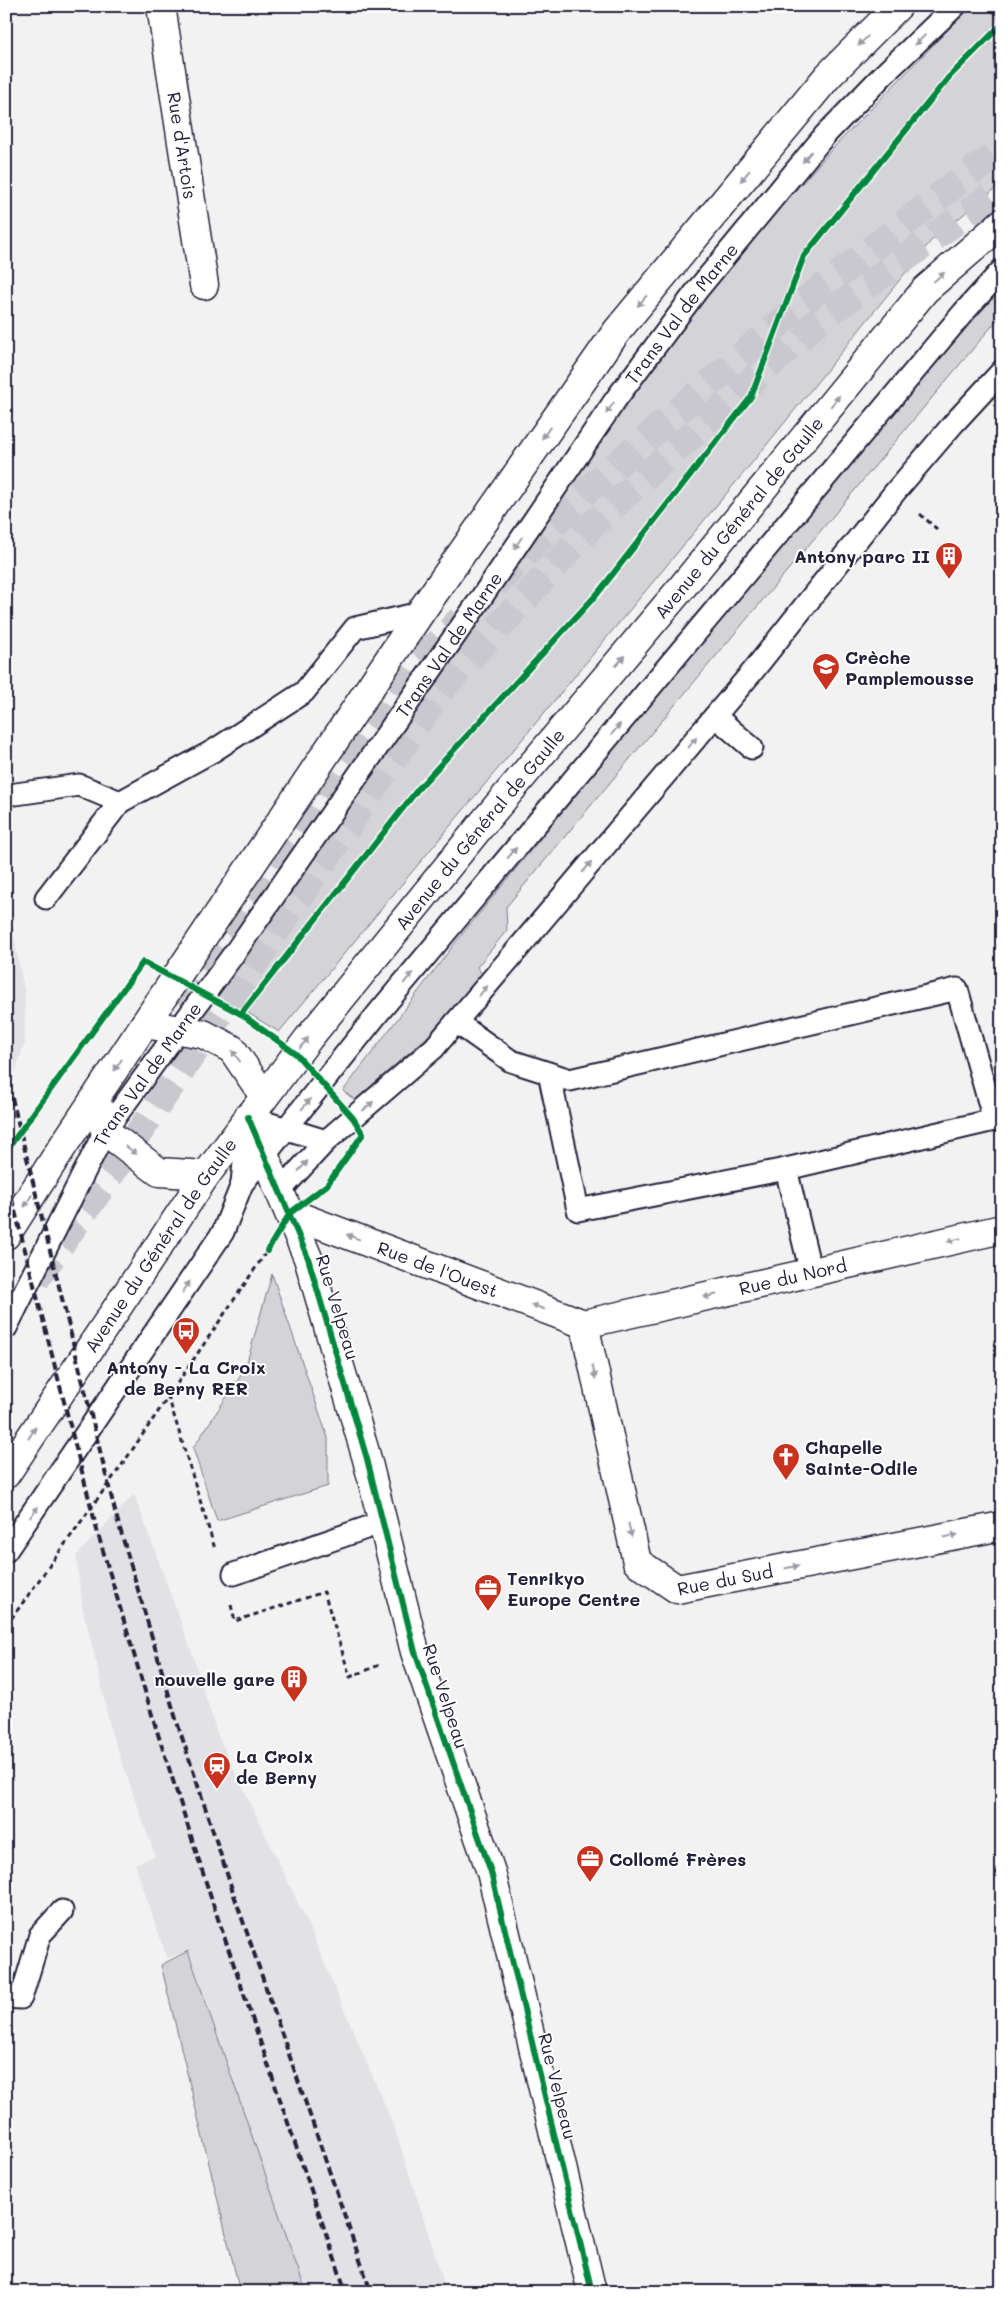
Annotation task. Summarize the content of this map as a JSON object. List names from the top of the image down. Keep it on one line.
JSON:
{"streets":{"main road":["Rue d'Artois","Avenue du Général de Gaulle","Rue de l'Ouest","Rue du Nord","Rue Velpeau","Rue du Sud"],"lane":["Trans Val de Marne"]},"crossings":[["Avenue du Général de Gaulle","Rue Velpeau"],["Rue de l'Ouest","Rue du Nord"],["Rue de l'Ouest","Rue Velpeau"],["Rue de l'Ouest","Rue du Sud"],["Rue du Nord","Rue du Sud"]],"one_way":["Rue de l'Ouest","Rue du Nord"],"places":{"building":["Antony parc II","nouvelle gare"],"school or university":["Crèche Pamplemousse"],"bus stop":["Antony - La Croix de Berny RER"],"church":["Chapelle Sainte-Odile"],"office":["Tenrikyo Europe Centre","Collomé Frères"],"station":["La Croix de Berny"]}}
